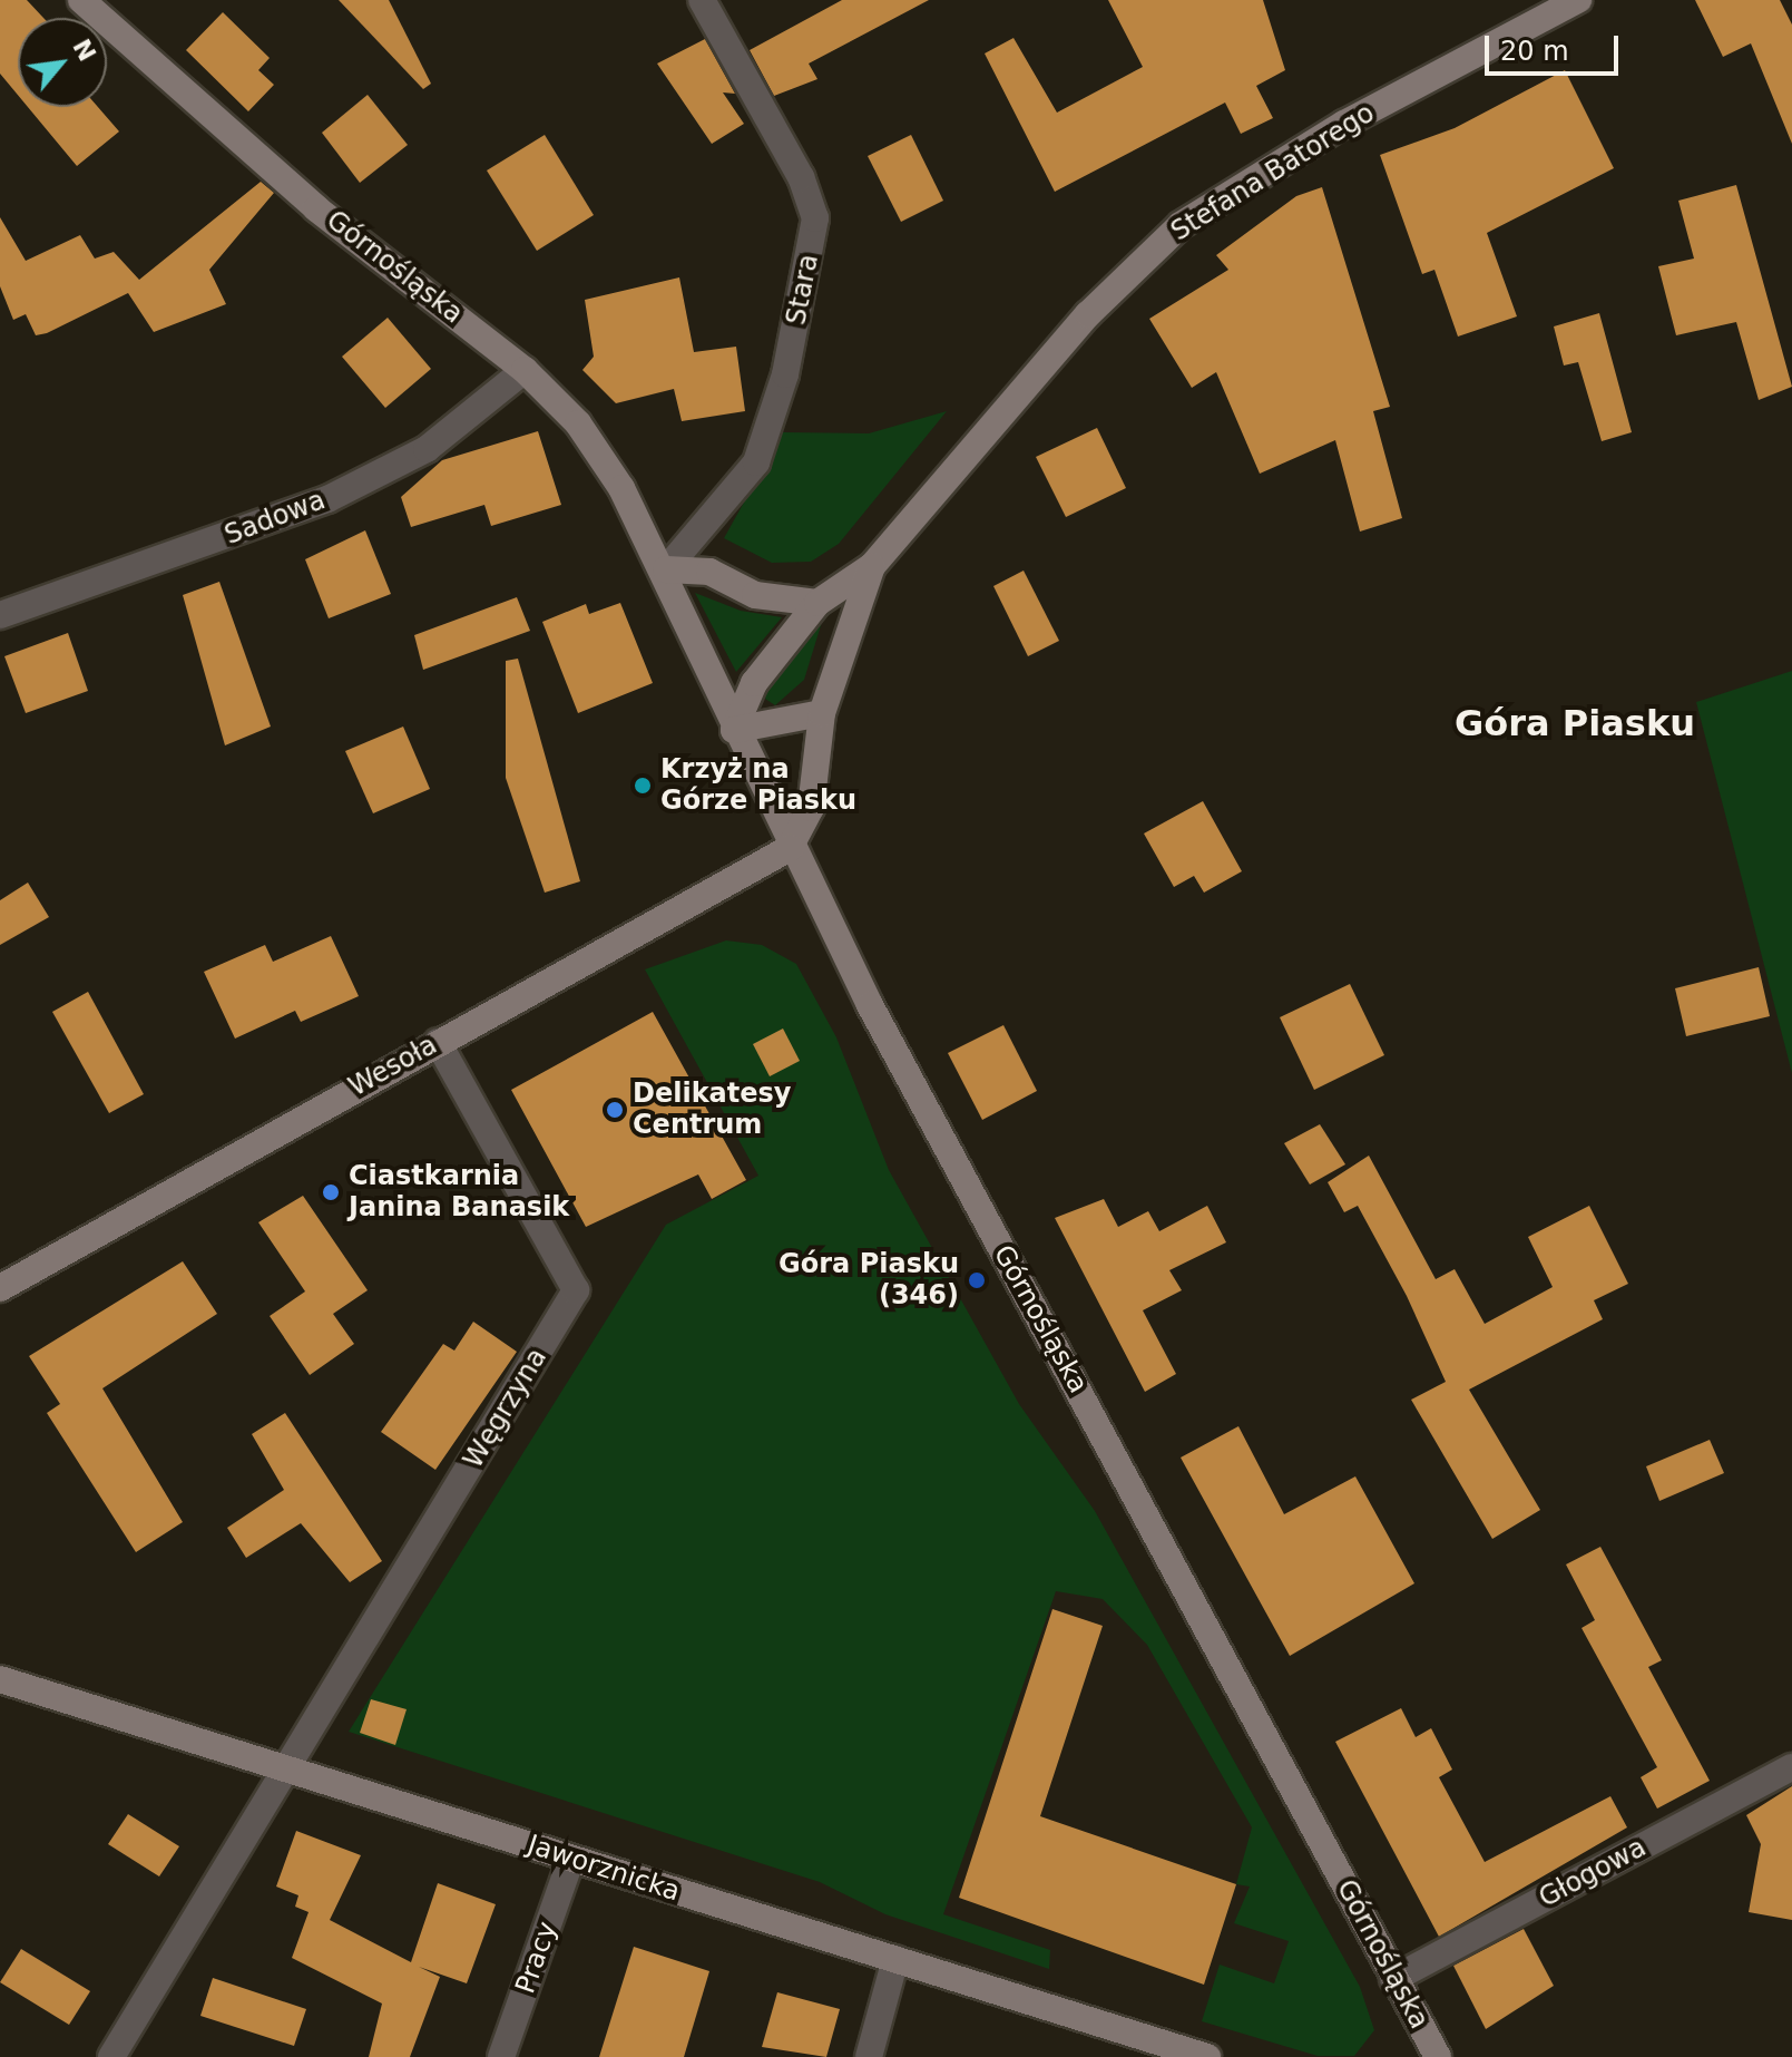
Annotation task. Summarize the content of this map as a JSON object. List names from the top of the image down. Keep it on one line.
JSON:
{"streets":{"street":["Stefana Batorego","Górnośląska","Stara","Sadowa","Wesoła","Węgrzyna","Jaworznicka","Głogowa","Pracy"]},"crossings":[["Stefana Batorego","Górnośląska"],["Stefana Batorego","Wesoła"],["Górnośląska","Stara"],["Górnośląska","Sadowa"],["Górnośląska","Wesoła"],["Górnośląska","Głogowa"],["Wesoła","Węgrzyna"],["Węgrzyna","Jaworznicka"],["Jaworznicka","Pracy"]],"districts":["Góra Piasku"],"places":["Krzyż na Górze Piasku","Delikatesy Centrum","Ciastkarnia Janina Banasik","Góra Piasku (346)"],"scale_bar":"20 m","north":"top right"}
